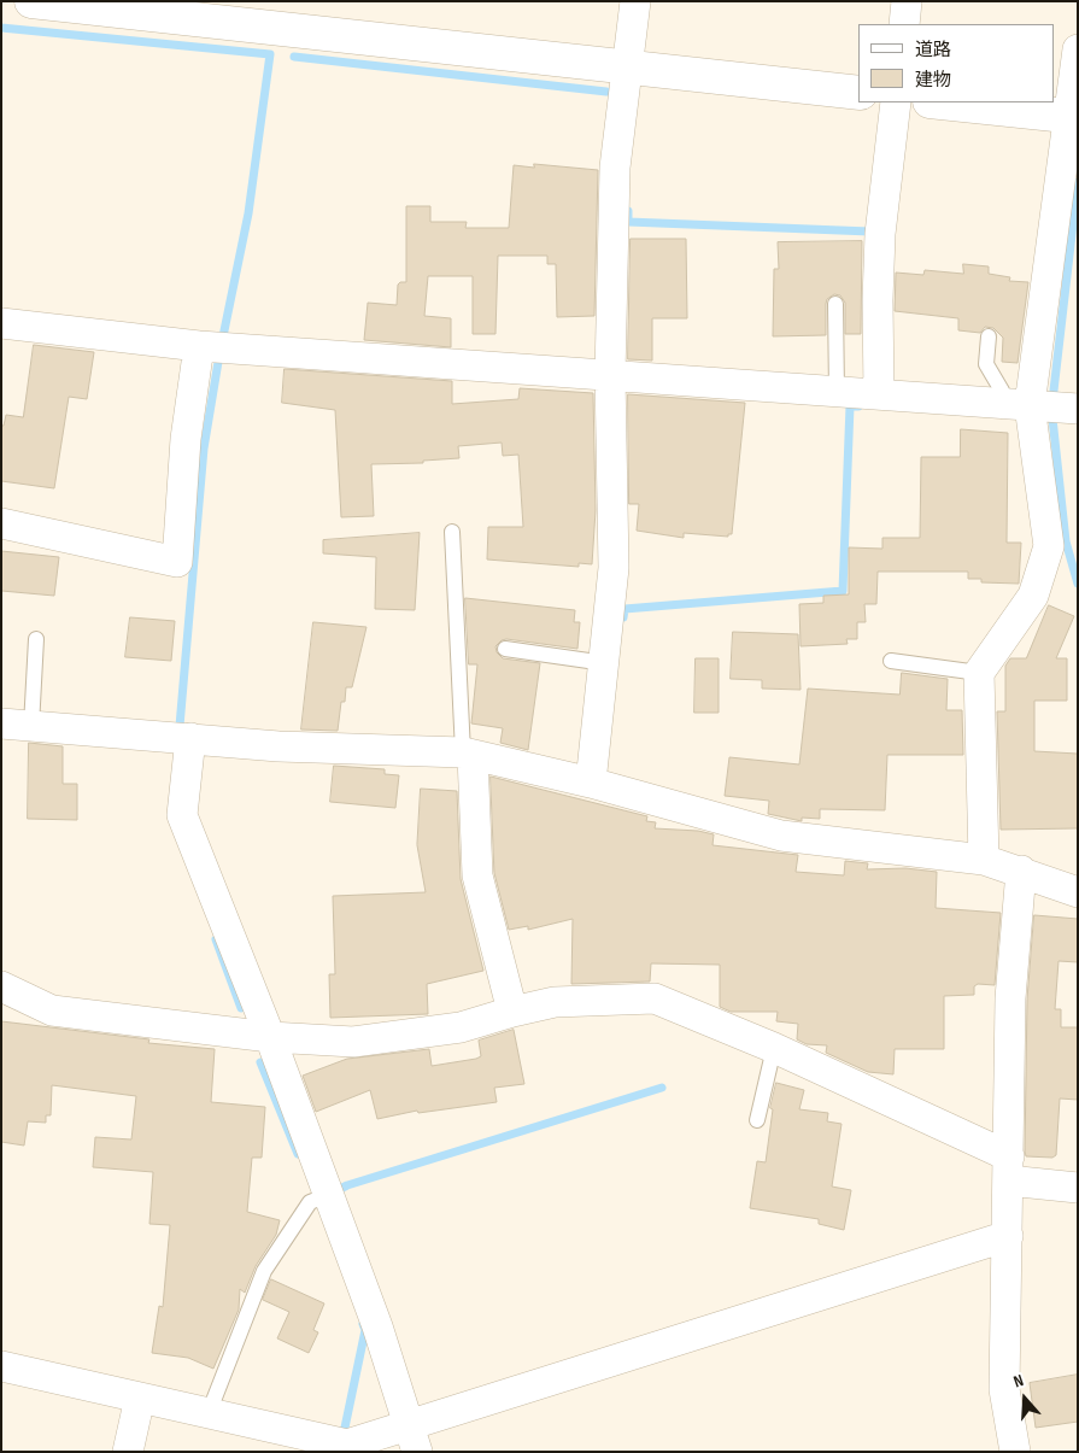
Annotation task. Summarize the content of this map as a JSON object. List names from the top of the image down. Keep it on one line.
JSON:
{"legend":["道路","建物"],"north":"top"}
